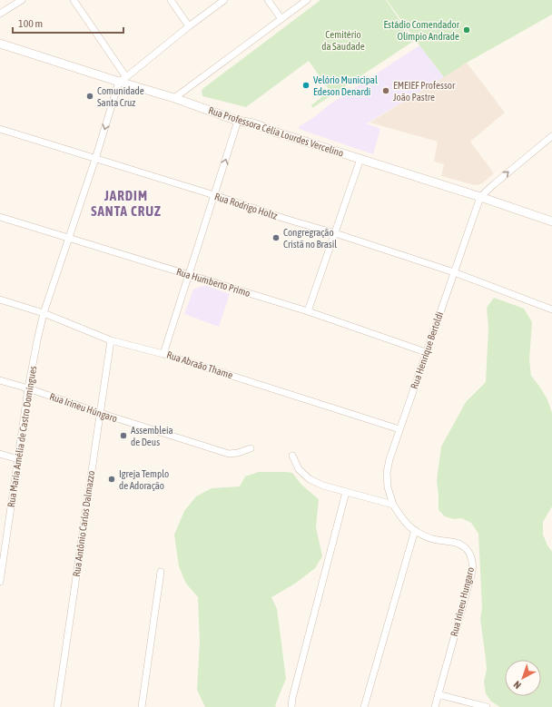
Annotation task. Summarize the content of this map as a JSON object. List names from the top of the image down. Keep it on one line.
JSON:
{"streets":{"main road":["Rua Professora Célia Lourdes Vercelino"],"street":["Rua Rodrigo Holtz","Rua Humberto Primo","Rua Henrique Bertoldi","Rua Abraão Thame","Rua Irineu Húngaro","Rua Maria Amélia de Castro Domingues","Rua Antônio Carlos Dalmazzo","Rua Irineu Hungaro"]},"crossings":[["Rua Professora Célia Lourdes Vercelino","Rua Henrique Bertoldi"],["Rua Professora Célia Lourdes Vercelino","Rua Maria Amélia de Castro Domingues"],["Rua Rodrigo Holtz","Rua Henrique Bertoldi"],["Rua Rodrigo Holtz","Rua Maria Amélia de Castro Domingues"],["Rua Humberto Primo","Rua Henrique Bertoldi"],["Rua Humberto Primo","Rua Maria Amélia de Castro Domingues"],["Rua Henrique Bertoldi","Rua Abraão Thame"],["Rua Henrique Bertoldi","Rua Irineu Hungaro"],["Rua Abraão Thame","Rua Maria Amélia de Castro Domingues"],["Rua Abraão Thame","Rua Antônio Carlos Dalmazzo"],["Rua Irineu Húngaro","Rua Maria Amélia de Castro Domingues"],["Rua Irineu Húngaro","Rua Antônio Carlos Dalmazzo"]],"districts":["JARDIM SANTA CRUZ"],"parks":["Cemitério da Saudade"],"places":["Estádio Comendador Olímpio Andrade","Velório Municipal Edeson Denardi","EMEIEF Professor João Pastre","Comunidade Santa Cruz","Congregração Cristã no Brasil","Assembleia de Deus","Igreja Templo de Adoração"],"scale_bar":"100 m","north":"bottom left"}
